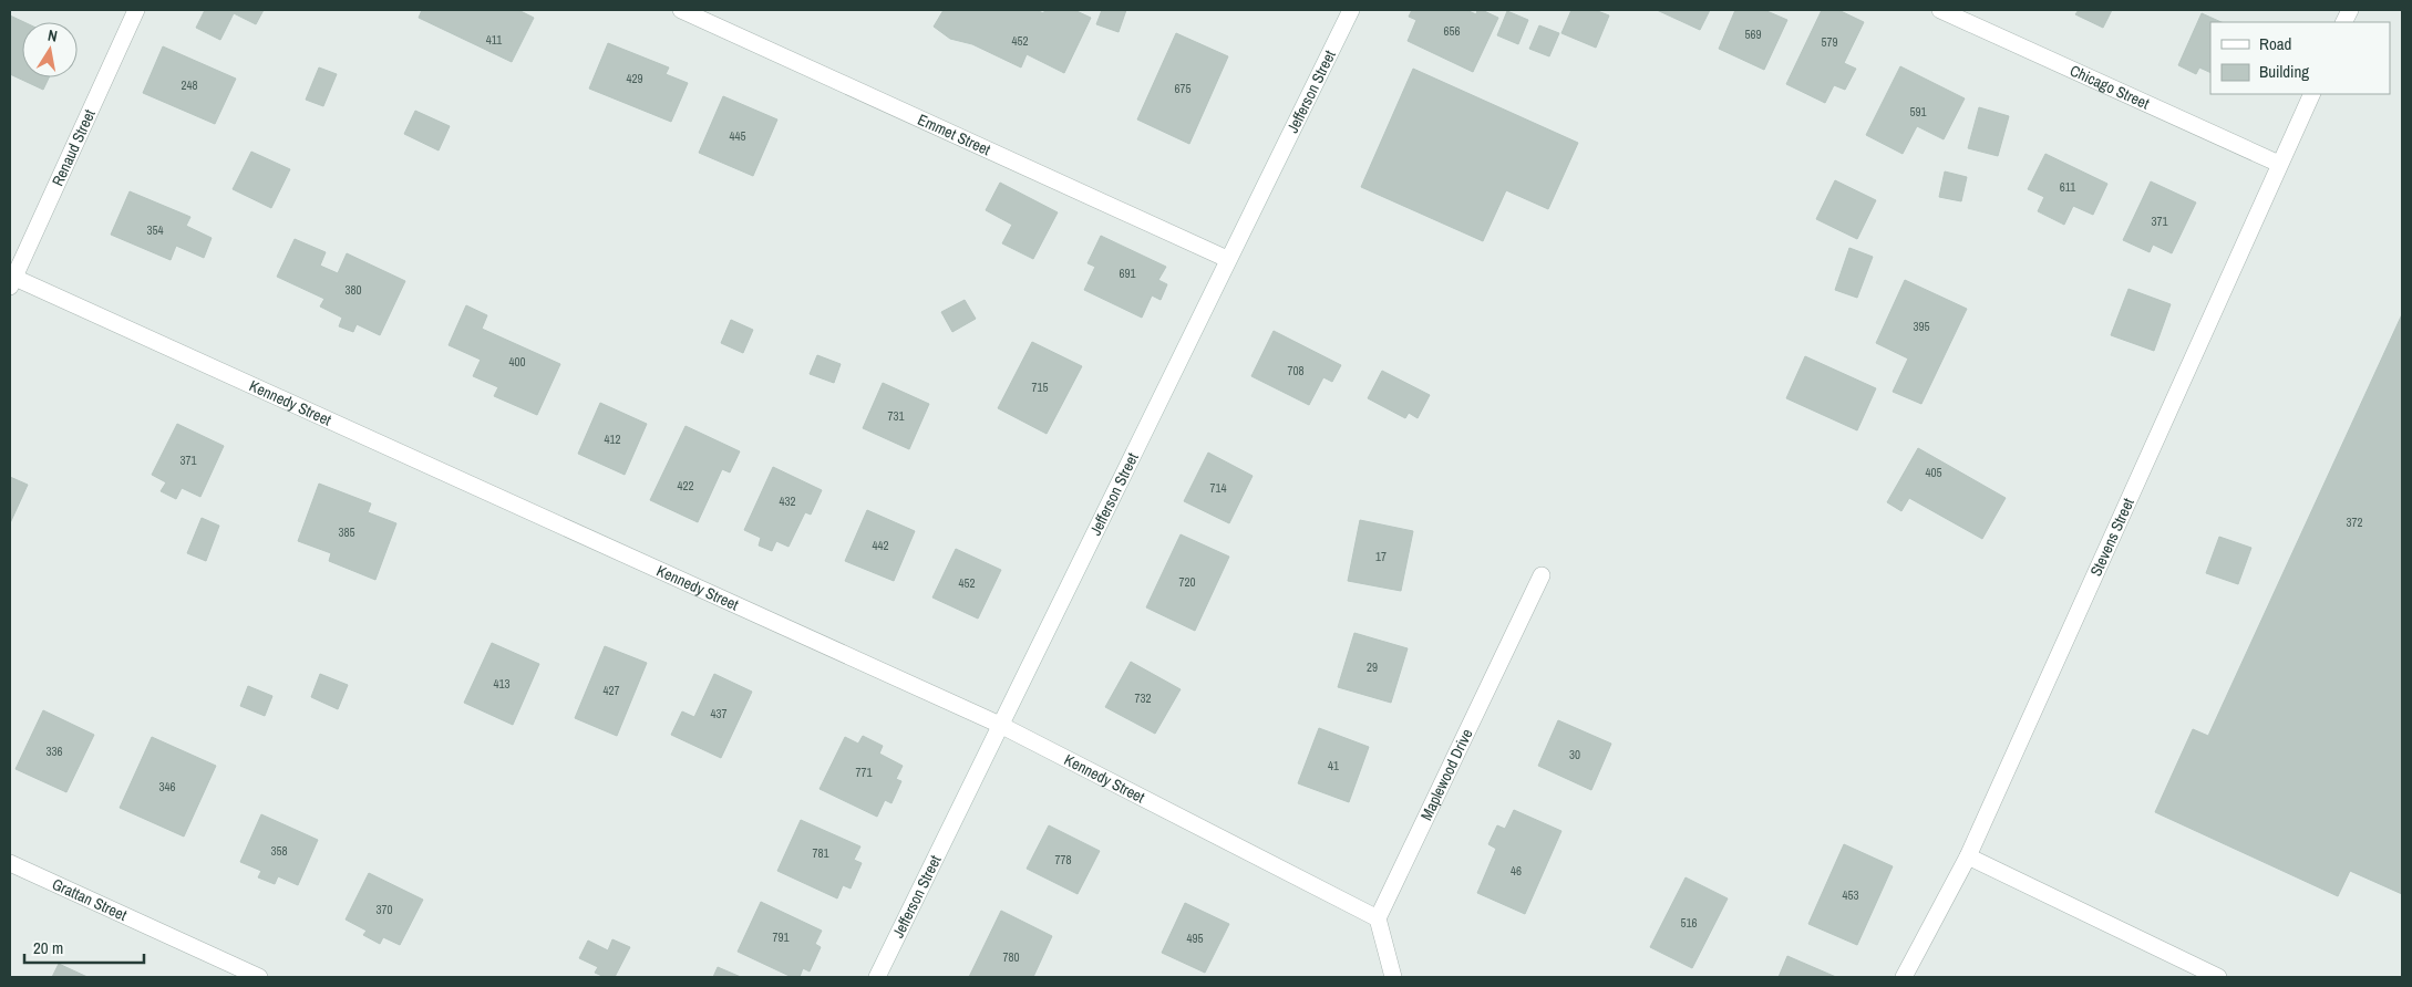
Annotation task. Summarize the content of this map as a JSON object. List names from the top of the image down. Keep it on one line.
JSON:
{"streets":{"street":["Chicago Street","Jefferson Street","Emmet Street","Renaud Street","Kennedy Street","Stevens Street","Maplewood Drive","Grattan Street"]},"crossings":[["Chicago Street","Stevens Street"],["Jefferson Street","Emmet Street"],["Jefferson Street","Kennedy Street"],["Renaud Street","Kennedy Street"],["Kennedy Street","Maplewood Drive"]],"house_numbers":["656","569","411","452","579","429","248","675","591","445","611","371","354","691","380","395","400","708","715","731","412","371","405","422","714","432","372","385","442","17","720","452","29","413","427","732","437","336","30","41","771","346","358","781","778","46","453","370","516","791","495","780"],"legend":["Road","Building"],"scale_bar":"20 m","north":"top"}
